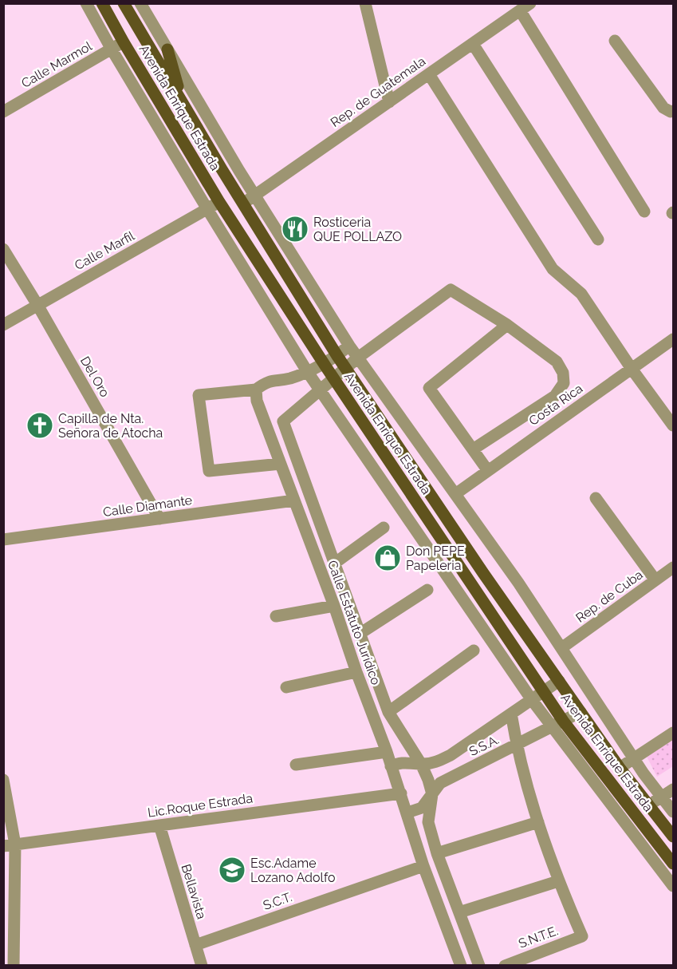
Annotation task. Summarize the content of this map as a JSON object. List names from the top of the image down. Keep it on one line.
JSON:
{"streets":{"main road":["Avenida Enrique Estrada"],"street":["Calle Marmol","Rep. de Guatemala","Calle Marfil","Del Oro","Costa Rica","Calle Diamante","Rep. de Cuba","Calle Estatuto Jurídico","S.S.A.","Lic.Roque Estrada","Bellavista","S.C.T.","S.N.T.E."]},"crossings":[["Calle Marmol","Avenida Enrique Estrada"],["Rep. de Guatemala","Avenida Enrique Estrada"],["Avenida Enrique Estrada","Calle Marfil"],["Avenida Enrique Estrada","S.S.A."],["Calle Marfil","Del Oro"],["Del Oro","Calle Diamante"],["Calle Diamante","Calle Estatuto Jurídico"],["Calle Estatuto Jurídico","S.S.A."],["Calle Estatuto Jurídico","Lic.Roque Estrada"],["Calle Estatuto Jurídico","S.C.T."],["Lic.Roque Estrada","Bellavista"],["Bellavista","S.C.T."]],"places":{"restaurant":["Rosticeria QUE POLLAZO"],"church":["Capilla de Nta. Señora de Atocha"],"shop":["Don PEPE Papeleria"],"school or university":["Esc.Adame Lozano Adolfo"]}}
